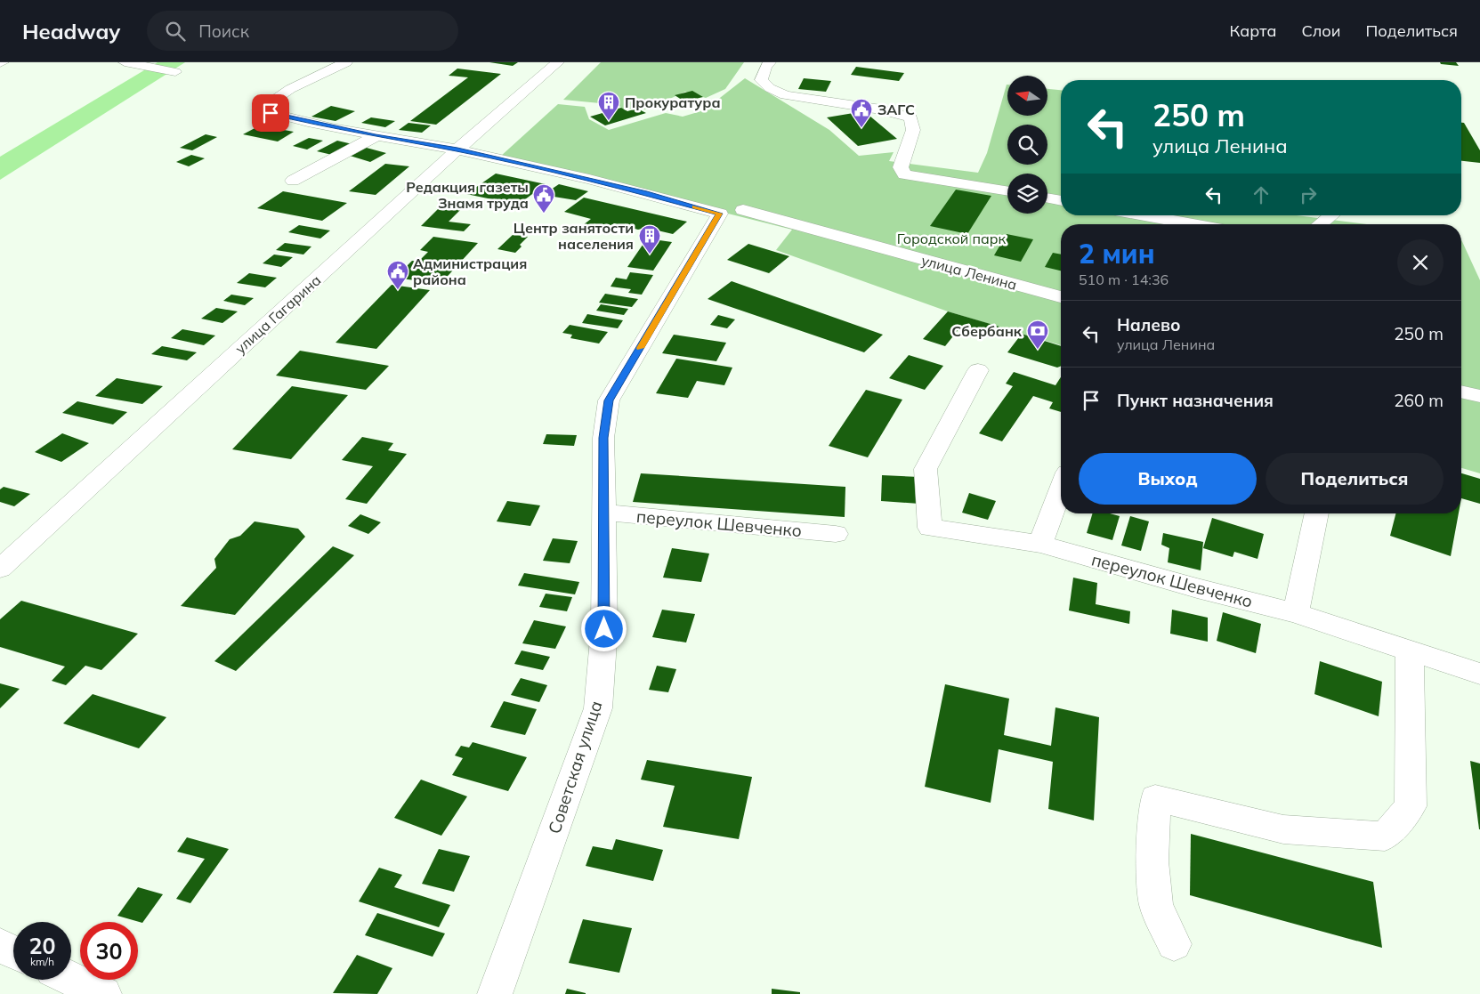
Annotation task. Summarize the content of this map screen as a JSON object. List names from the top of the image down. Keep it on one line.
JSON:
{"streets":{"street":["улица Ленина","улица Гагарина","переулок Шевченко","Советская улица"]},"crossings":[["улица Ленина","улица Гагарина"],["улица Ленина","Советская улица"],["переулок Шевченко","Советская улица"]],"parks":["Городской парк"],"places":{"building":["Прокуратура","Центр занятости населения"],"public building":["ЗАГС","Редакция газеты Знамя труда","Администрация района"],"bank":["Сбербанк"]},"north":"left","page":{"header":"Headway","search":"Поиск","nav":["Карта","Слои","Поделиться"],"turn":["250 m","улица Ленина"],"heading":["2 мин","510 m · 14:36"],"list":[{"name":"Налево","note":"улица Ленина","value":"250 m"},{"name":"Пункт назначения","value":"260 m"}],"buttons":["Выход","Поделиться"],"speed":"20 km/h","limit":"30"}}
